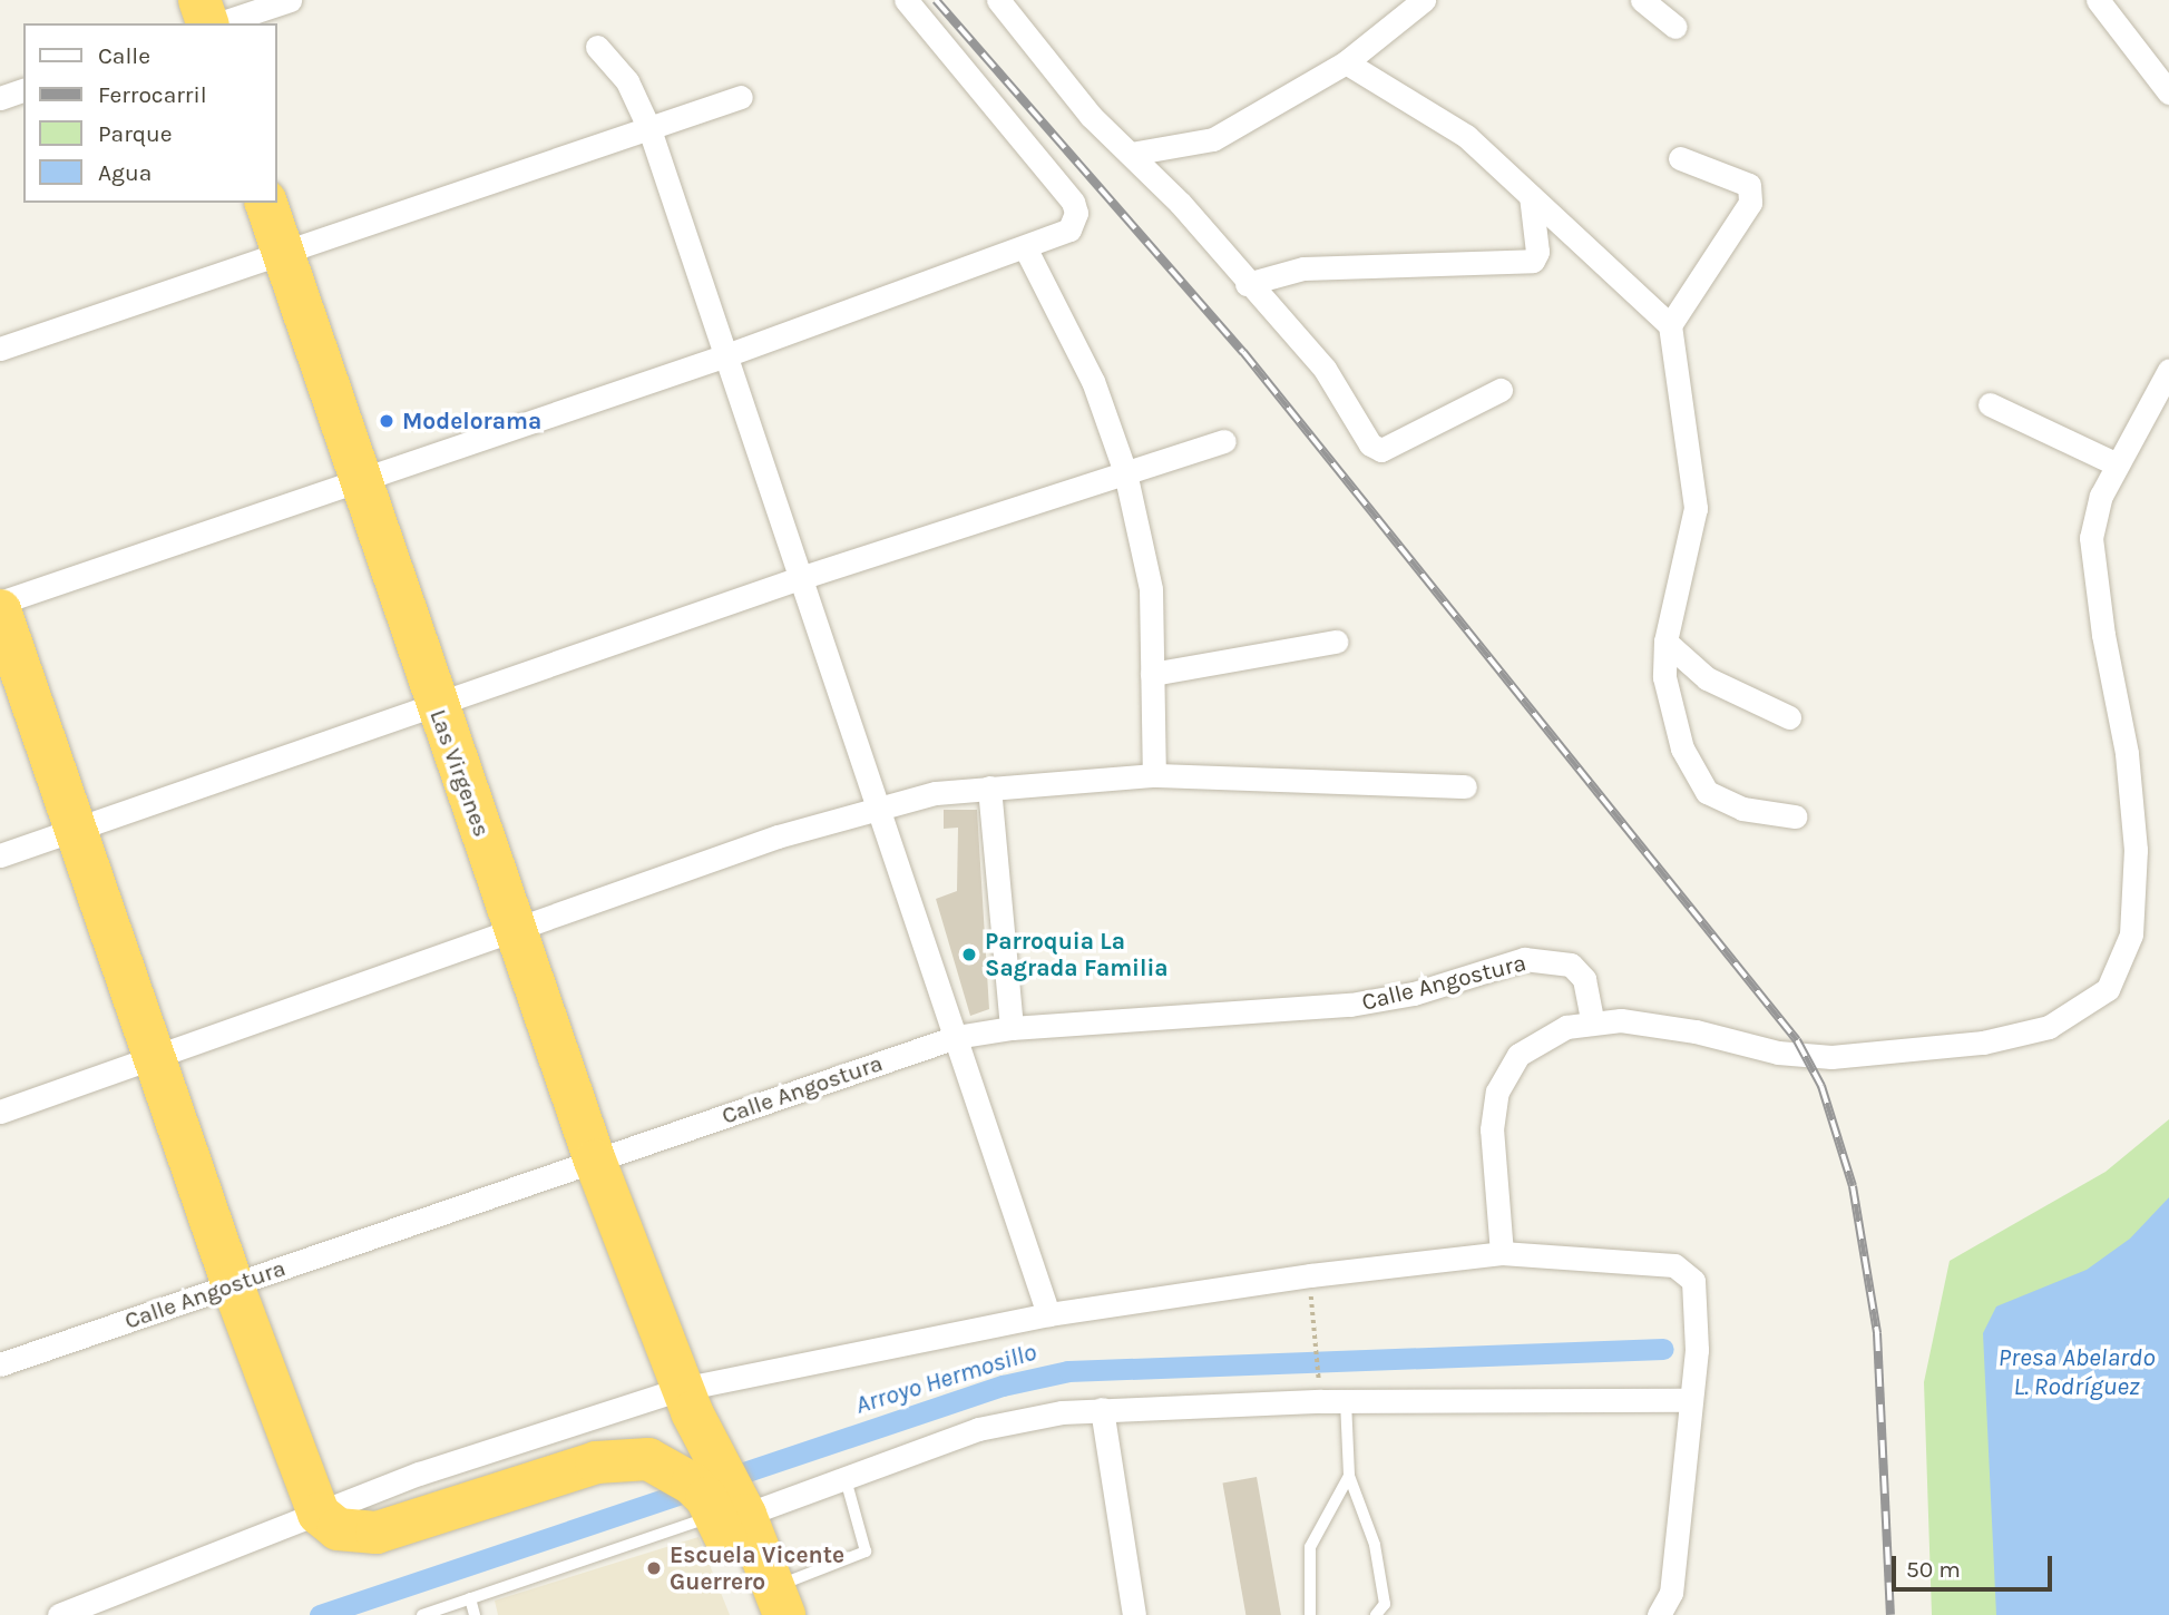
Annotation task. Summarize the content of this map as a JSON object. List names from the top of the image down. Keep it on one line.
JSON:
{"streets":{"highway":["Las Virgenes"],"street":["Calle Angostura"]},"crossings":[["Las Virgenes","Calle Angostura"]],"water":["Presa Abelardo L. Rodríguez","Arroyo Hermosillo"],"places":["Modelorama","Parroquia La Sagrada Familia","Escuela Vicente Guerrero"],"legend":["Calle","Ferrocarril","Parque","Agua"],"scale_bar":"50 m"}
